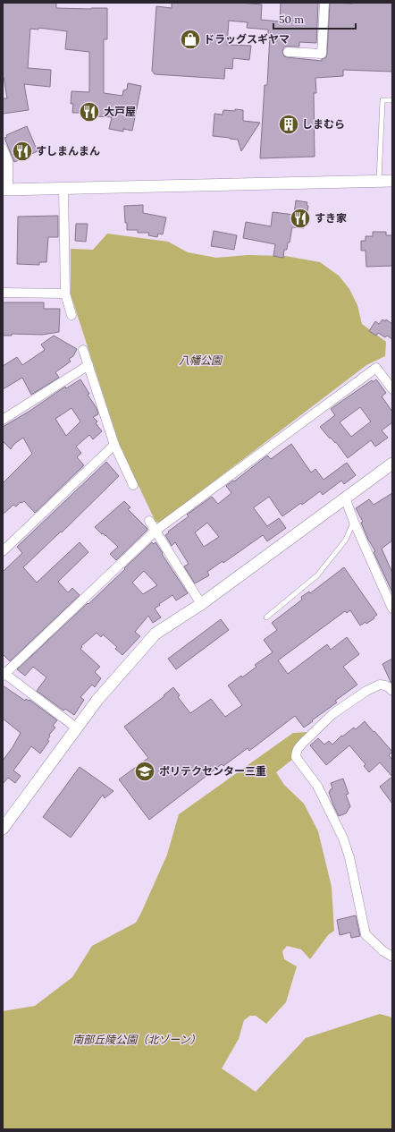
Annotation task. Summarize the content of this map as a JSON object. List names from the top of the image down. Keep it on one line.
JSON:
{"parks":["八幡公園","南部丘陵公園（北ゾーン）"],"places":{"shop":["ドラッグスギヤマ"],"restaurant":["大戸屋","すしまんまん","すき家"],"building":["しまむら"],"school or university":["ポリテクセンター三重"]},"scale_bar":"50 m"}
